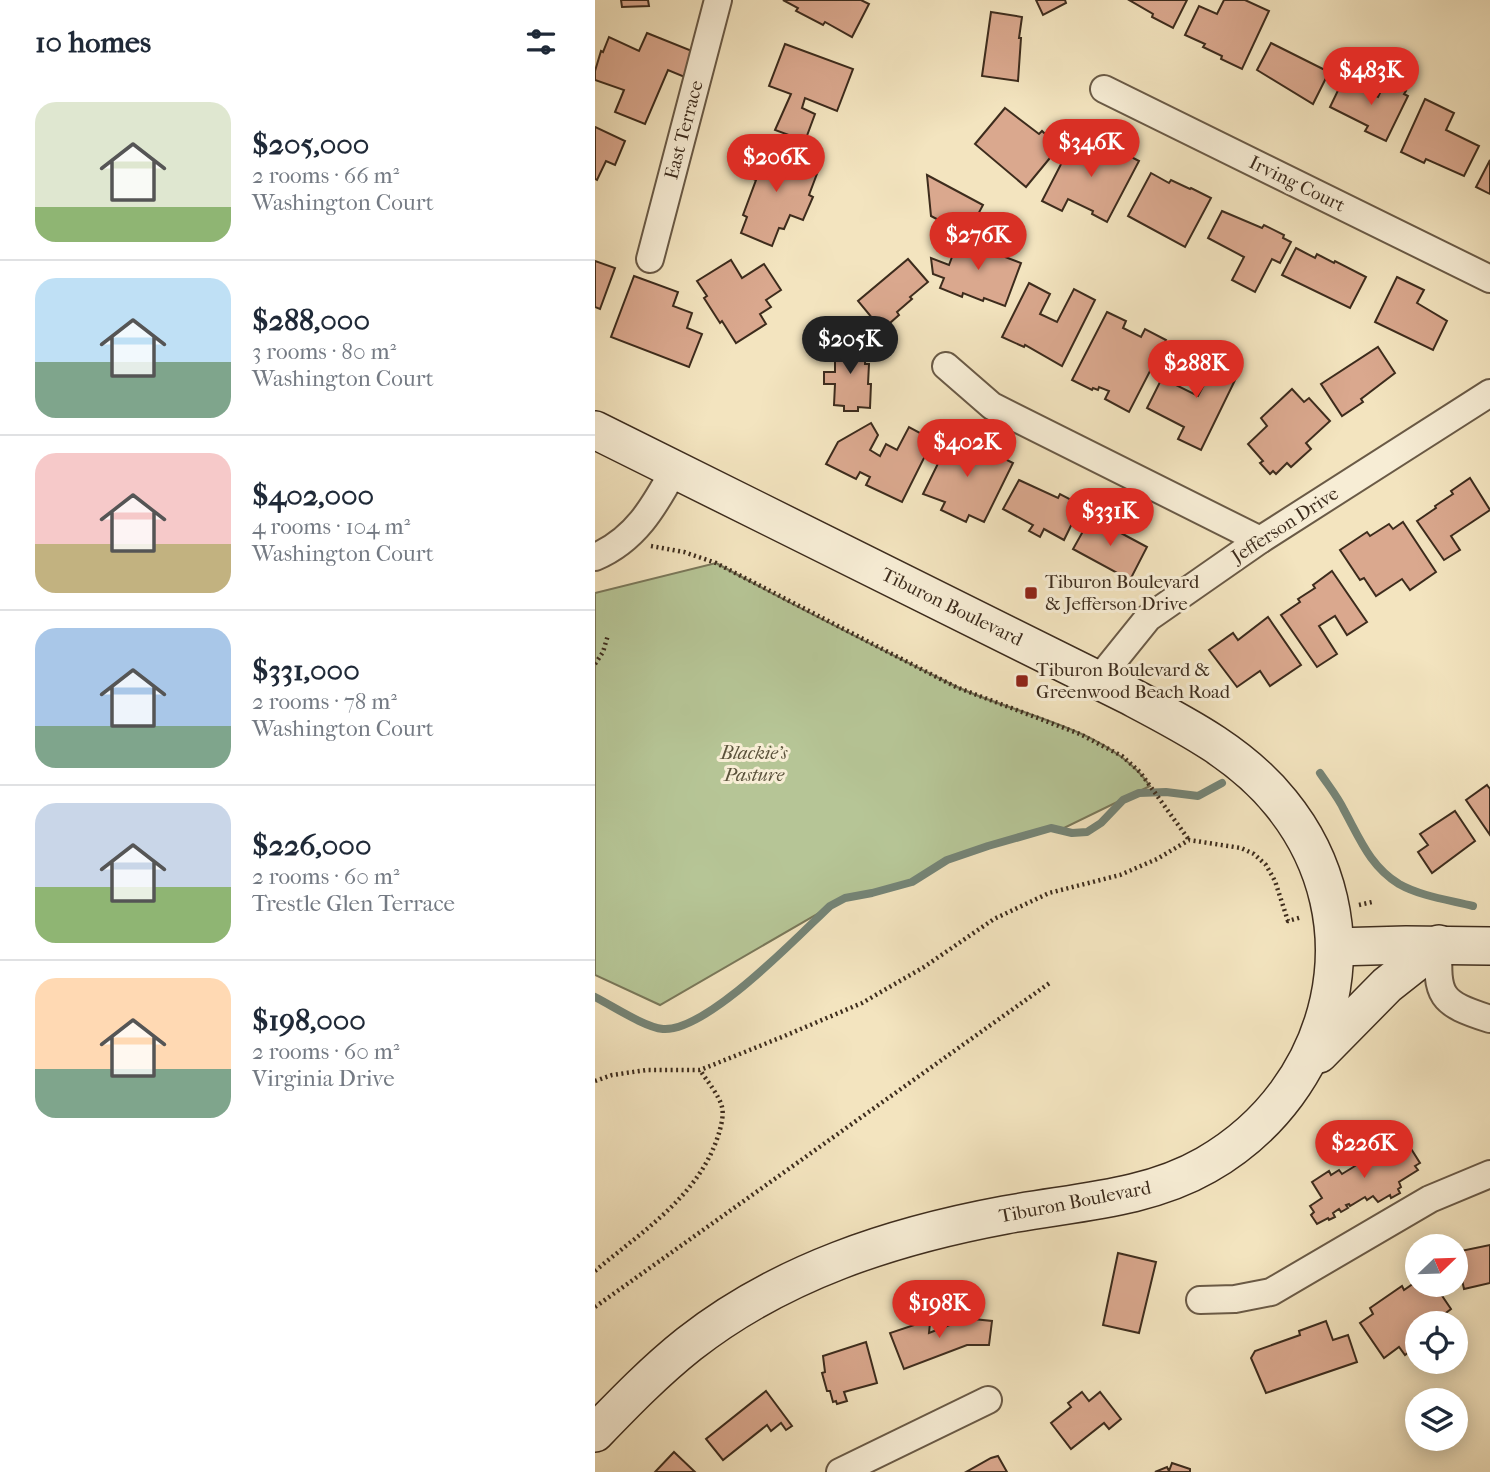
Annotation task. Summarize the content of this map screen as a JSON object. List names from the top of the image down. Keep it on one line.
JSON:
{"streets":{"main road":["Tiburon Boulevard"],"street":["East Terrace","Irving Court","Jefferson Drive"]},"crossings":[["Jefferson Drive","Tiburon Boulevard"]],"parks":["Blackie's Pasture"],"places":{"transit":["Tiburon Boulevard & Jefferson Drive","Tiburon Boulevard & Greenwood Beach Road"]},"north":"top right","page":{"heading":"10 homes","price":["$483K","$346K","$206K","$276K","$205K","$288K","$402K","$331K","$226K","$198K"],"list":[{"name":"$205,000","note":"2 rooms · 66 m² · Washington Court"},{"name":"$288,000","note":"3 rooms · 80 m² · Washington Court"},{"name":"$402,000","note":"4 rooms · 104 m² · Washington Court"},{"name":"$331,000","note":"2 rooms · 78 m² · Washington Court"},{"name":"$226,000","note":"2 rooms · 60 m² · Trestle Glen Terrace"},{"name":"$198,000","note":"2 rooms · 60 m² · Virginia Drive"}]}}
